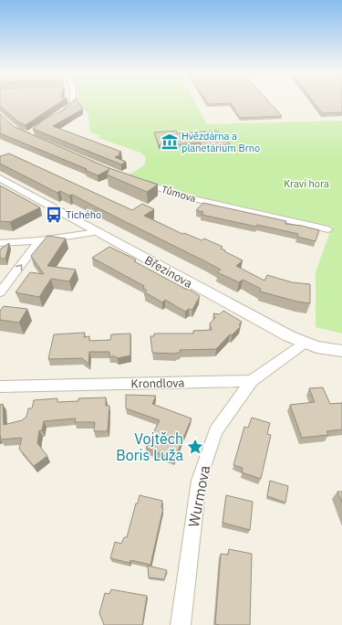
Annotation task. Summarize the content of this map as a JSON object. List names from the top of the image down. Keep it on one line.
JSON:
{"streets":{"street":["Tůmova","Březinova","Krondlova","Wurmova"]},"crossings":[["Krondlova","Wurmova"]],"parks":["Kraví hora"],"places":{"museum":["Hvězdárna a planetárium Brno"],"bus stop":["Tichého"],"place":["Vojtěch Boris Luža"]}}
